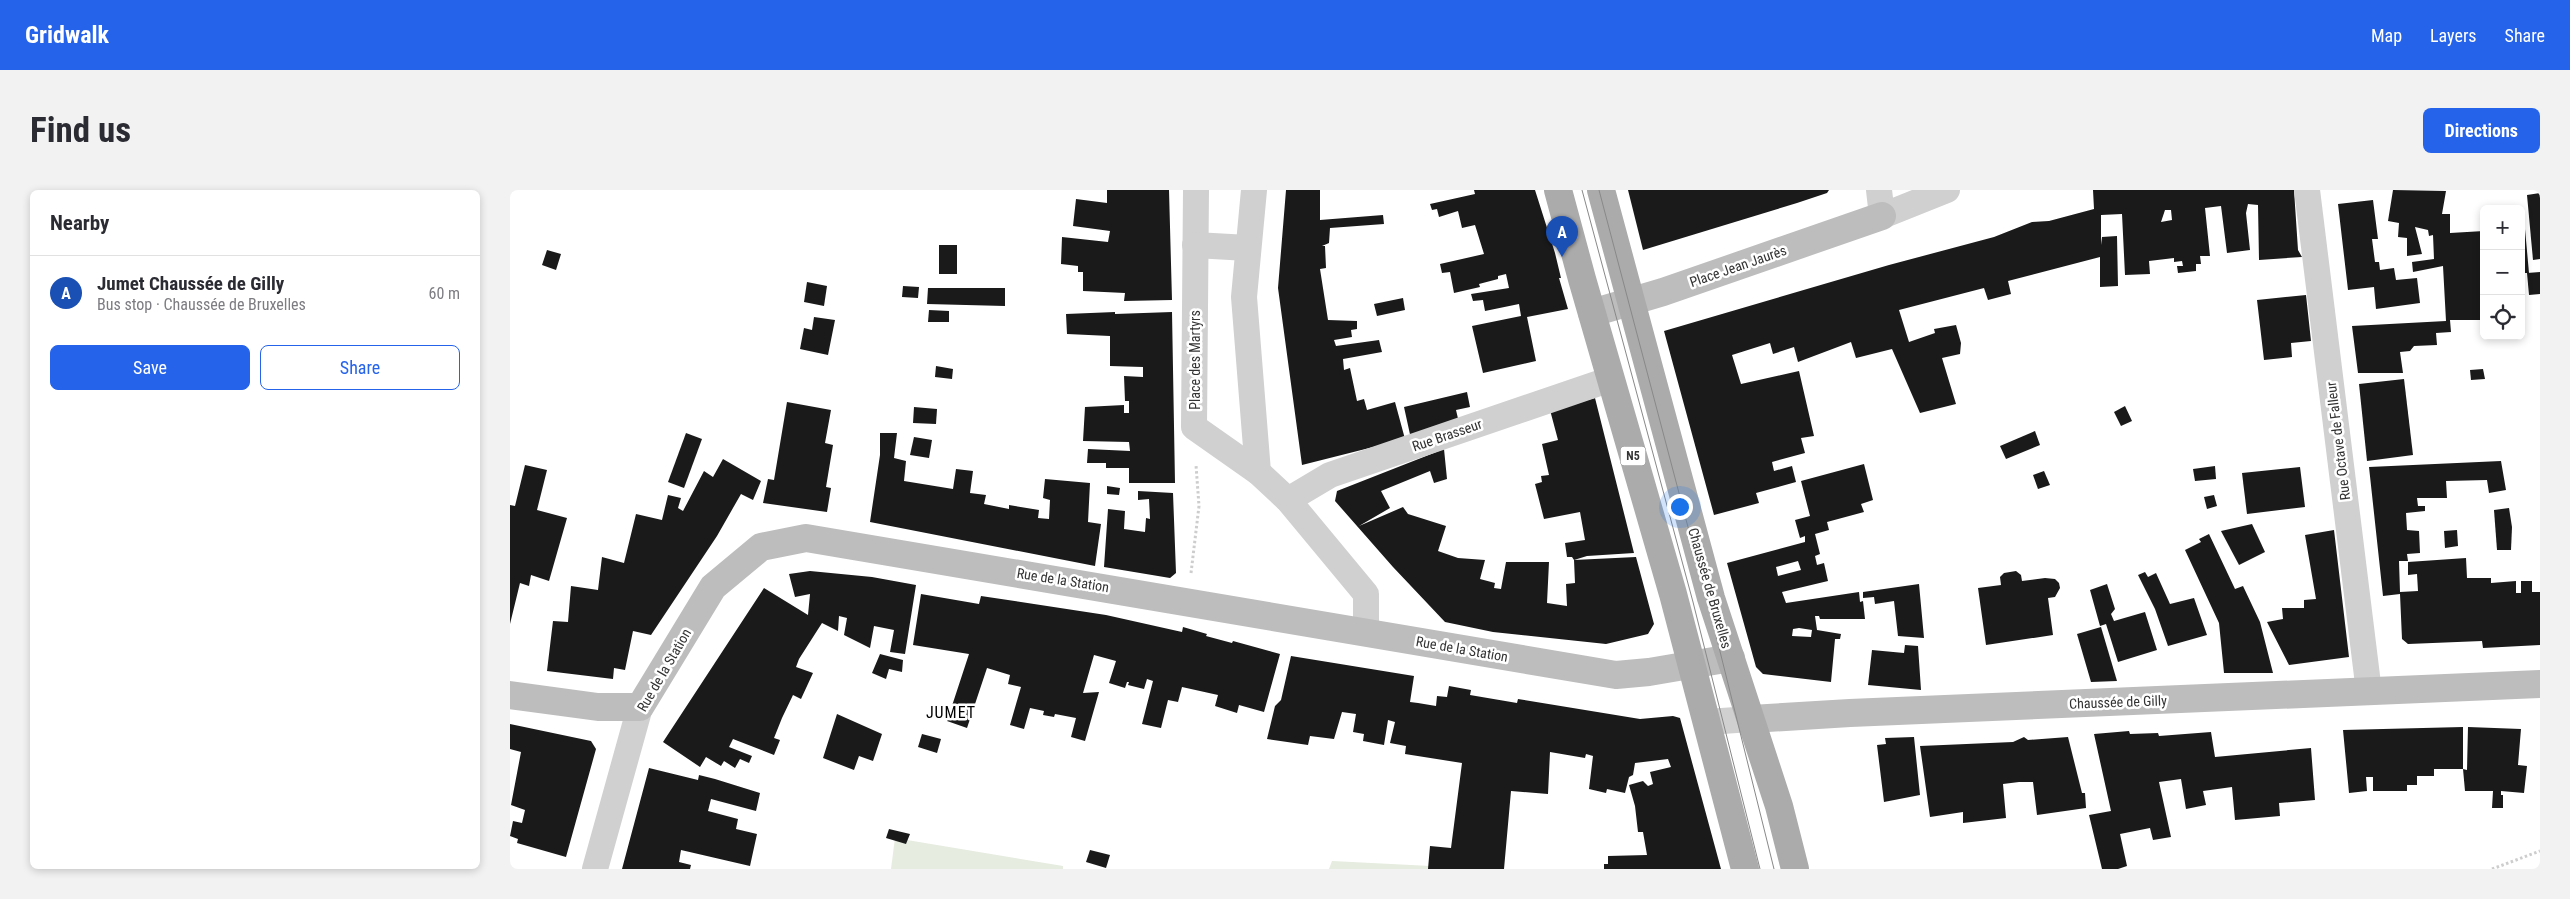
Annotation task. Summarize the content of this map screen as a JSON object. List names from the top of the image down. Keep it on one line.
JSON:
{"streets":{"main road":["N5","Chaussée de Bruxelles"],"street":["Place Jean Jaurès","Place des Martyrs","Rue Brasseur","Rue Octave de Falleur","Rue de la Station","Chaussée de Gilly"]},"crossings":[["Place Jean Jaurès","N5"],["Place Jean Jaurès","Chaussée de Bruxelles"],["Place des Martyrs","Rue Brasseur"],["Place des Martyrs","Rue de la Station"],["Rue Brasseur","N5"],["Rue Octave de Falleur","Chaussée de Gilly"],["N5","Rue de la Station"],["N5","Chaussée de Gilly"],["Rue de la Station","Chaussée de Bruxelles"],["Chaussée de Bruxelles","Chaussée de Gilly"]],"districts":["JUMET"],"page":{"header":"Gridwalk","nav":["Map","Layers","Share"],"buttons":["Directions",["Save","Share"]],"title":"Find us","heading":"Nearby","map_buttons":["+","−"],"pins":"A","list":[{"mark":"A","name":"Jumet Chaussée de Gilly","note":"Bus stop · Chaussée de Bruxelles","value":"60 m"}]}}
